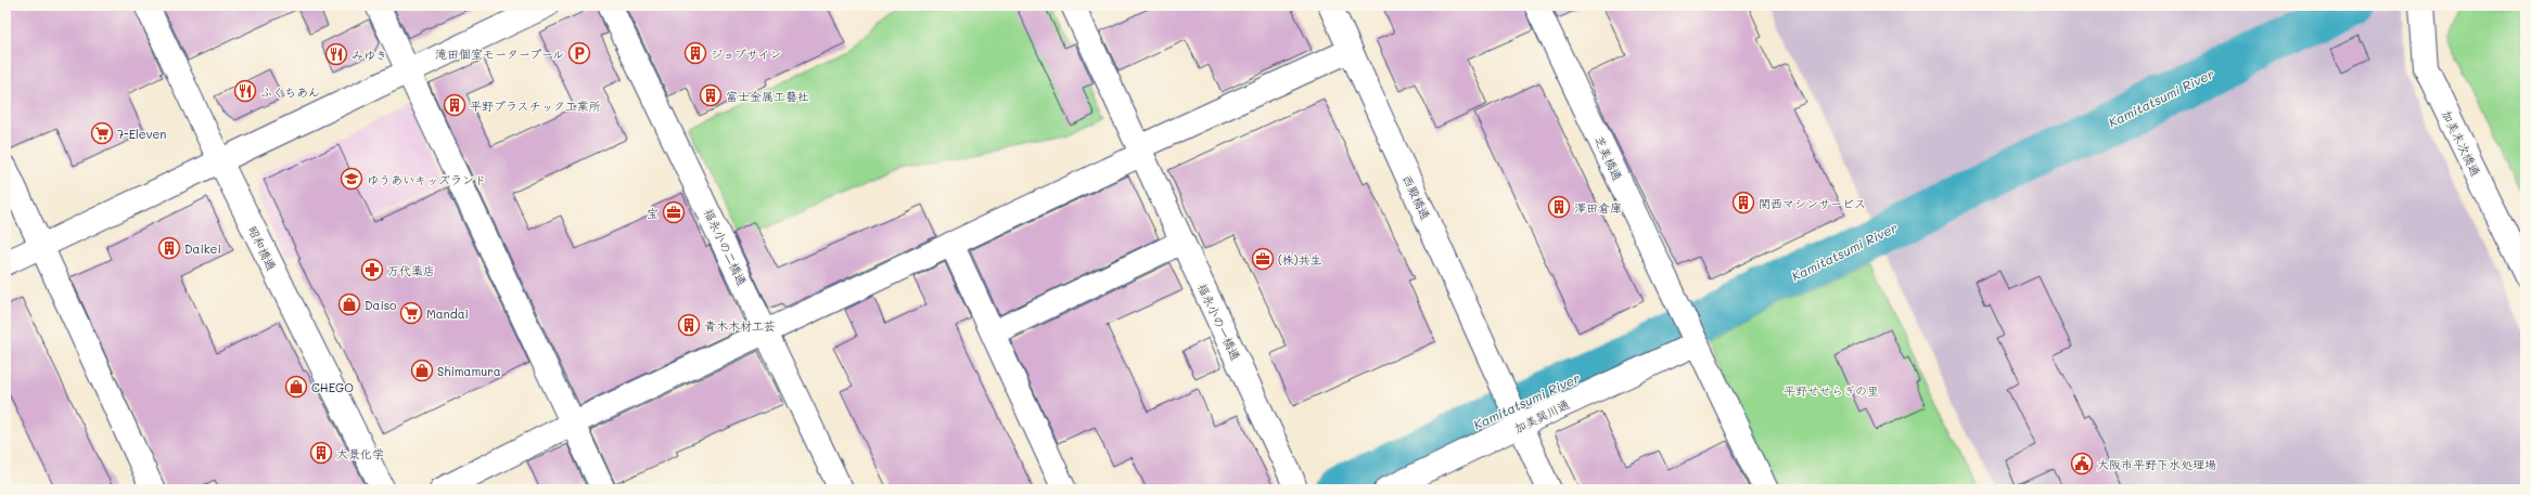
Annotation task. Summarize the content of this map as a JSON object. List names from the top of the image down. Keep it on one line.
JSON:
{"streets":{"street":["加美末次橋通","芝美橋通","西殿橋通","福永小の二橋通","昭和橋通","福永小の一橋通","加美巽川通"]},"crossings":[["芝美橋通","加美巽川通"],["西殿橋通","加美巽川通"]],"water":["Kamitatsumi River"],"parks":["平野せせらぎの里"],"places":{"parking":["滝田個室モータープール"],"building":["ジョブサイン","富士金属工藝社","平野プラスチック工業所","関西マシンサービス","澤田倉庫","Daikei","青木木材工芸","大景化学"],"restaurant":["みゆき","ふくちあん"],"supermarket":["7-Eleven","Mandai"],"school or university":["ゆうあいキッズランド"],"office":["宝","(株)共生"],"pharmacy":["万代薬店"],"shop":["Daiso","Shimamura","CHEGO"],"public building":["大阪市平野下水処理場"]}}
